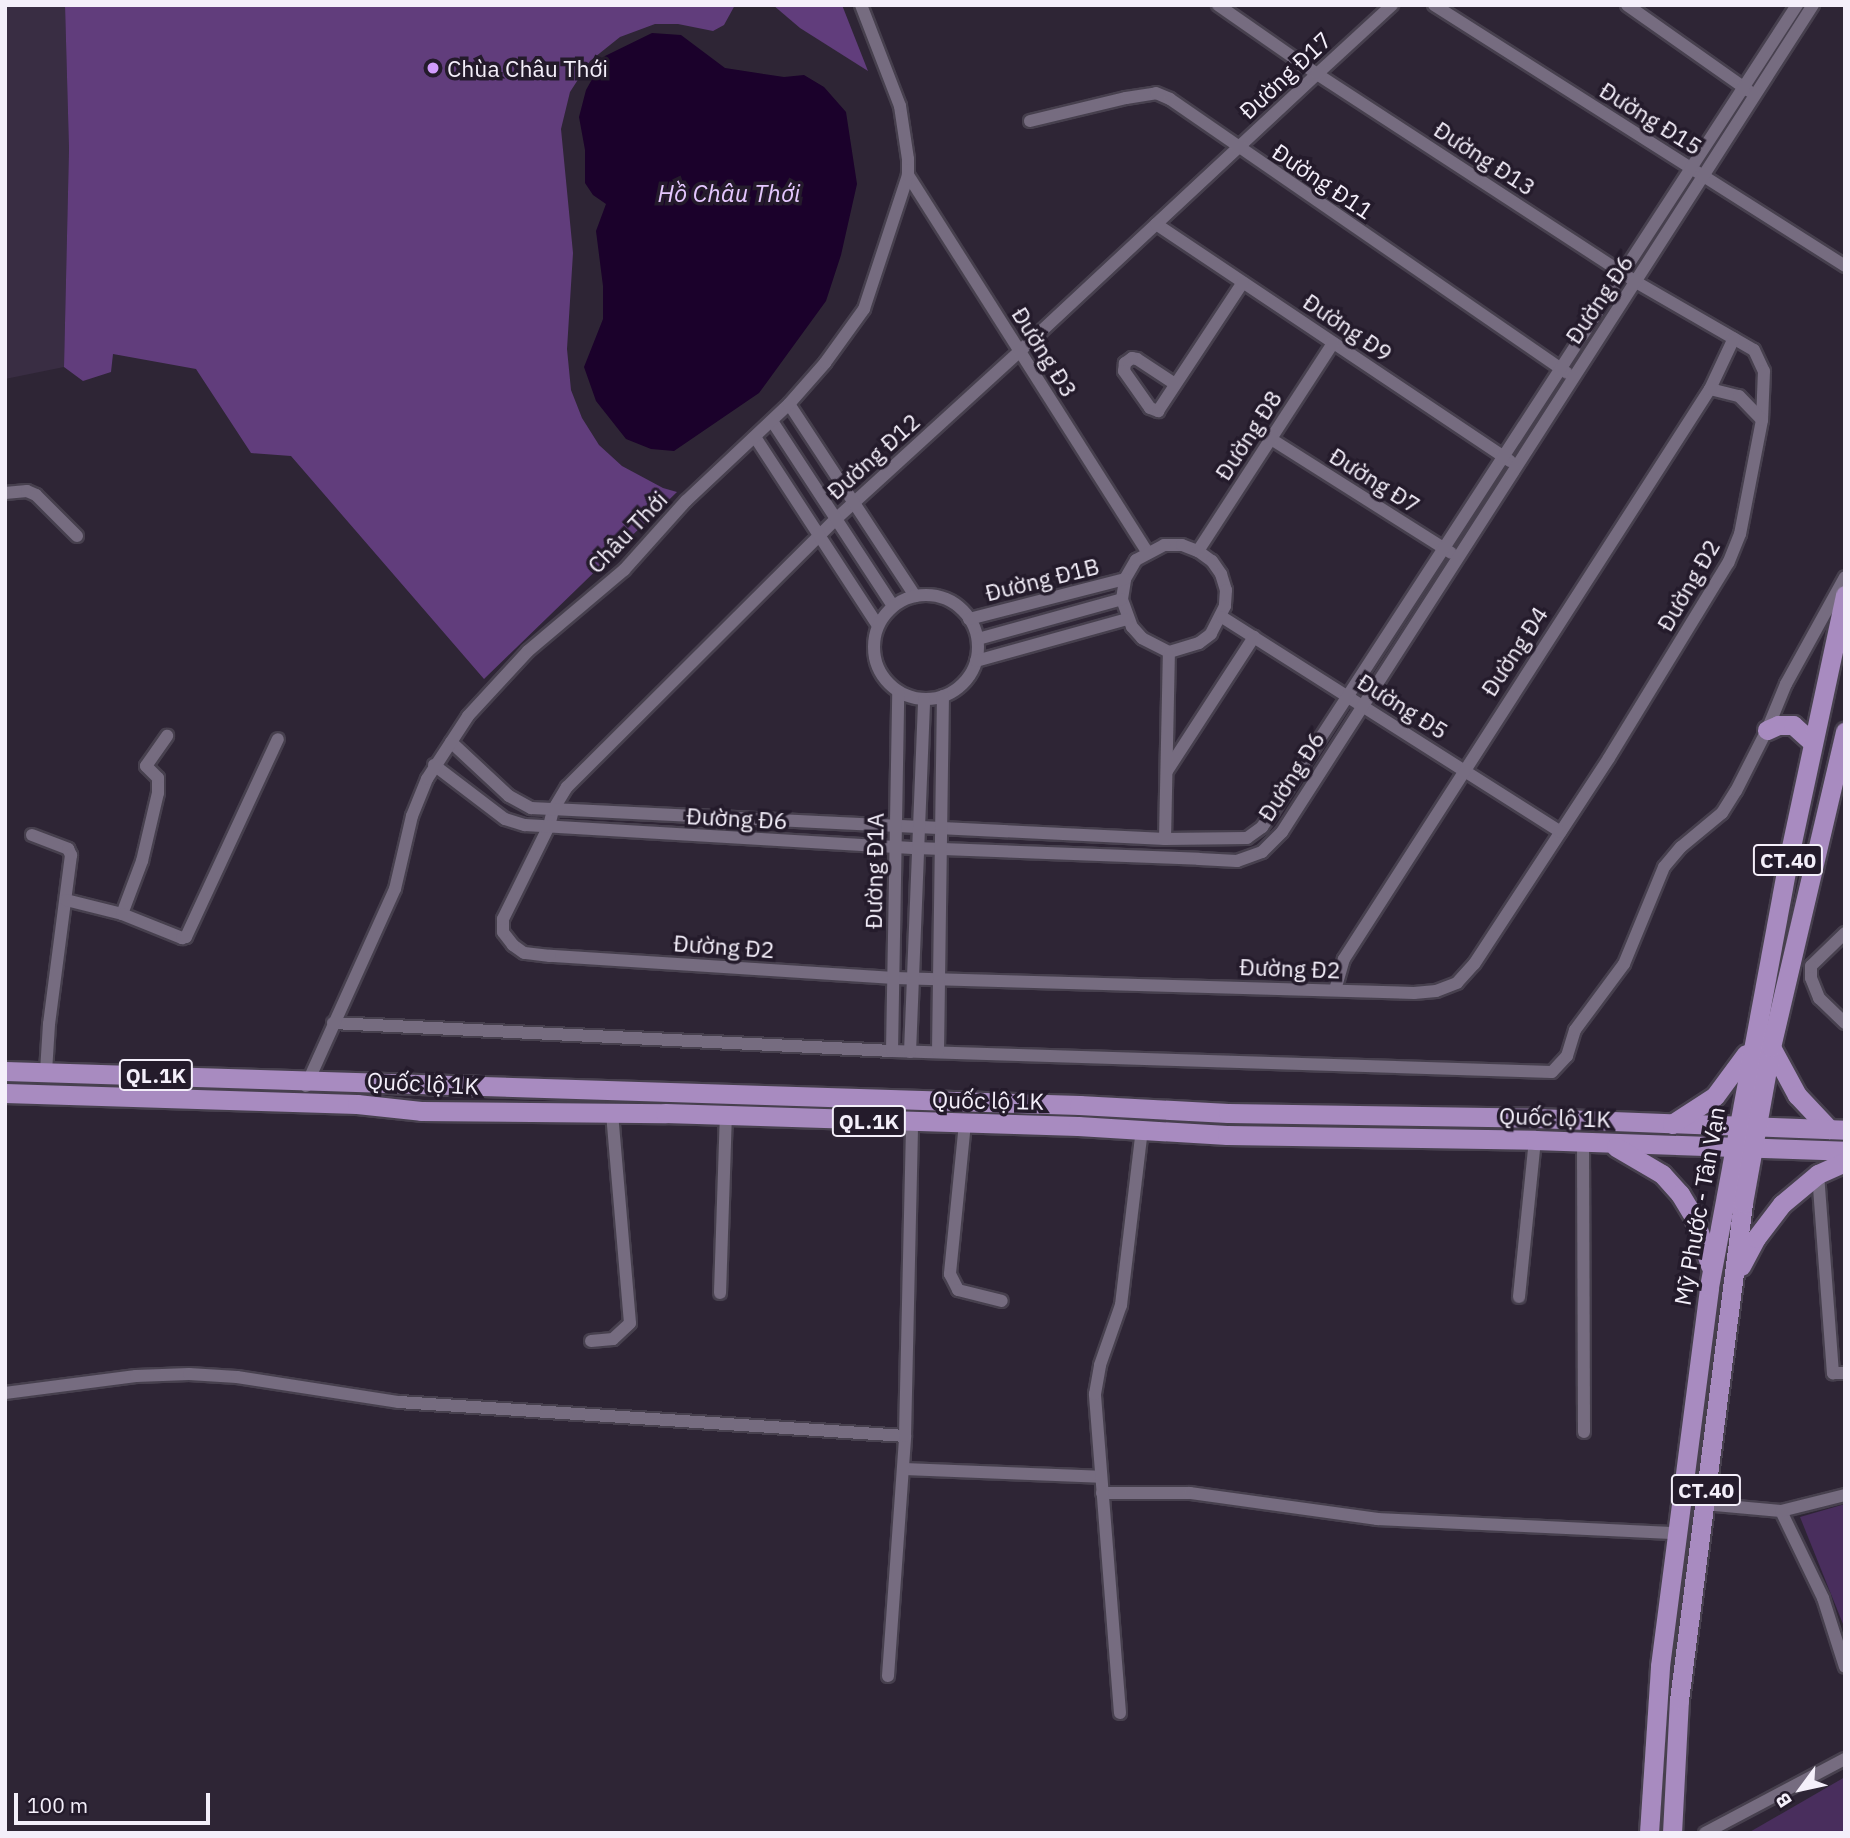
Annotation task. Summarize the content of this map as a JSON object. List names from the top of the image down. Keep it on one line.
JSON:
{"streets":{"main road":["CT.40","QL.1K","Quốc lộ 1K","Mỹ Phước - Tân Vạn"],"street":["Đường Đ17","Đường Đ15","Đường Đ13","Đường Đ11","Đường Đ6","Đường Đ9","Đường Đ3","Đường Đ8","Đường Đ12","Đường Đ7","Châu Thới","Đường Đ1B","Đường Đ2","Đường Đ4","Đường Đ5","Đường Đ1A"]},"crossings":[["Đường Đ17","Đường Đ13"],["Đường Đ17","Đường Đ11"],["Đường Đ17","Đường Đ12"],["Đường Đ15","Đường Đ6"],["Đường Đ13","Đường Đ6"],["Đường Đ13","Đường Đ2"],["Đường Đ13","Đường Đ4"],["Đường Đ11","Đường Đ6"],["Đường Đ11","Đường Đ12"],["Đường Đ6","Đường Đ9"],["Đường Đ6","Đường Đ12"],["Đường Đ6","Đường Đ7"],["Đường Đ6","Châu Thới"],["Đường Đ6","Đường Đ2"],["Đường Đ6","Đường Đ5"],["Đường Đ6","Đường Đ1A"],["Đường Đ9","Đường Đ8"],["Đường Đ9","Đường Đ12"],["Đường Đ3","Đường Đ8"],["Đường Đ3","Đường Đ12"],["Đường Đ3","Châu Thới"],["Đường Đ3","Đường Đ1B"],["Đường Đ3","Đường Đ5"],["Đường Đ8","Đường Đ7"],["Đường Đ8","Đường Đ1B"],["Đường Đ8","Đường Đ5"],["Đường Đ12","Đường Đ2"],["Châu Thới","Quốc lộ 1K"],["Đường Đ1B","Đường Đ5"],["Đường Đ1B","Đường Đ1A"],["Đường Đ2","Đường Đ4"],["Đường Đ2","Đường Đ5"],["Đường Đ2","Đường Đ1A"],["Đường Đ4","Đường Đ5"],["Quốc lộ 1K","Mỹ Phước - Tân Vạn"]],"water":["Hồ Châu Thới"],"places":["Chùa Châu Thới"],"scale_bar":"100 m","north":"bottom left"}
